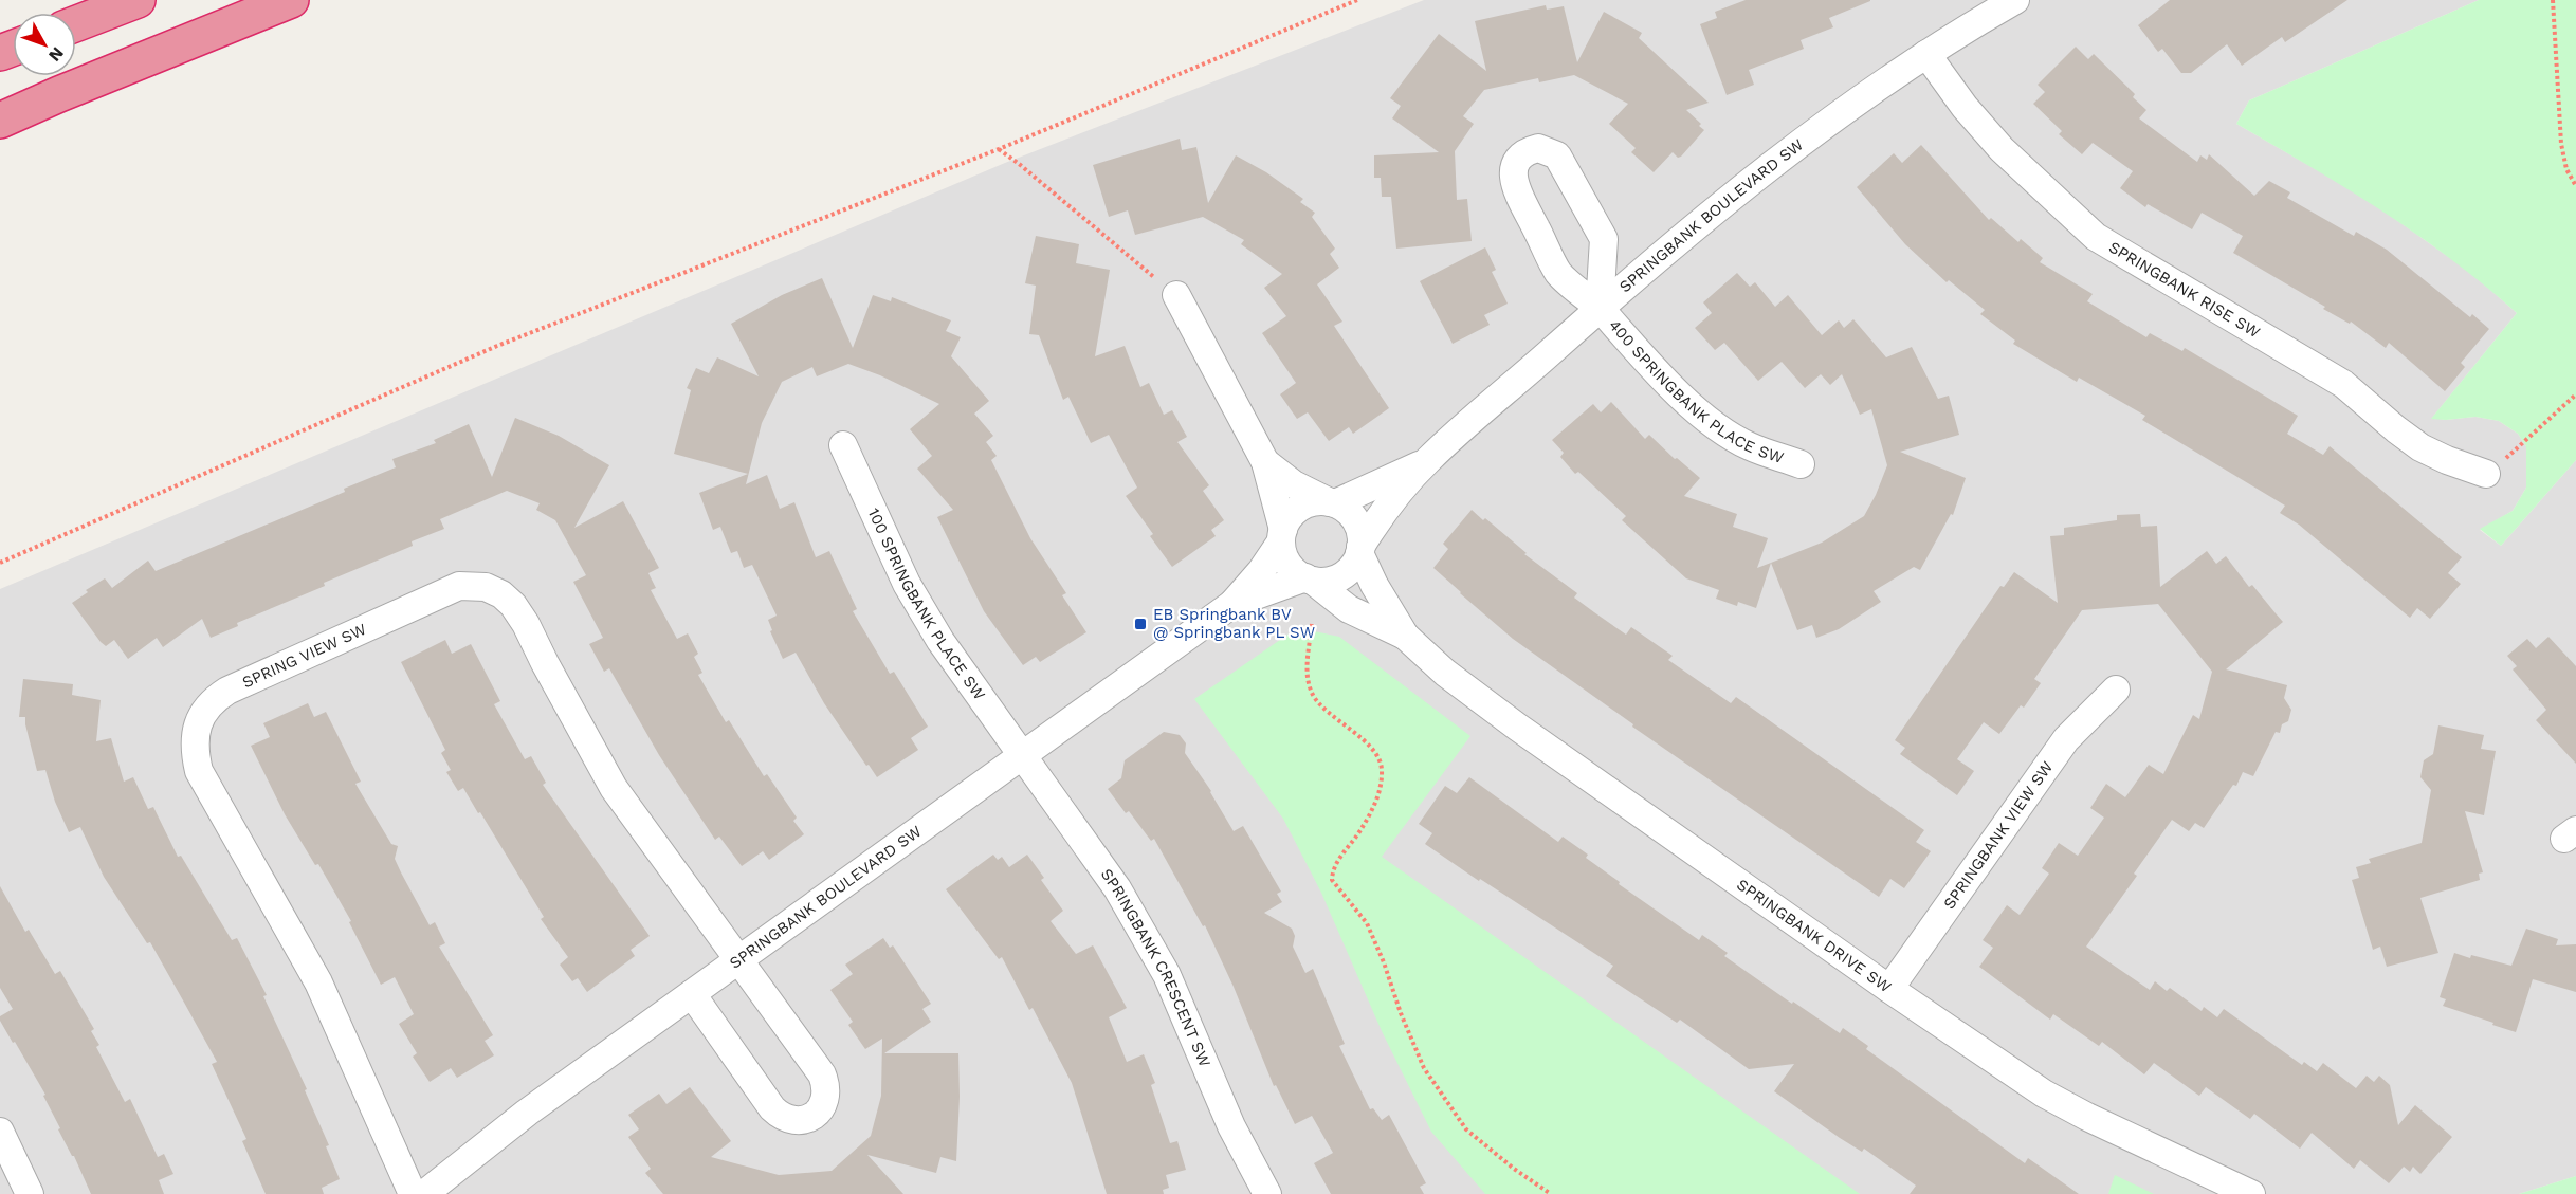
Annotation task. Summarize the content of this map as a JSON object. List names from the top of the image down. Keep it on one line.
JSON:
{"streets":{"street":["SPRINGBANK BOULEVARD SW","SPRINGBANK RISE SW","400 SPRINGBANK PLACE SW","100 SPRINGBANK PLACE SW","SPRING VIEW SW","SPRINGBANK VIEW SW","SPRINGBANK DRIVE SW","SPRINGBANK CRESCENT SW"]},"crossings":[["SPRINGBANK BOULEVARD SW","SPRINGBANK RISE SW"],["SPRINGBANK BOULEVARD SW","400 SPRINGBANK PLACE SW"],["SPRINGBANK BOULEVARD SW","100 SPRINGBANK PLACE SW"],["SPRINGBANK BOULEVARD SW","SPRING VIEW SW"],["SPRINGBANK BOULEVARD SW","SPRINGBANK DRIVE SW"],["SPRINGBANK BOULEVARD SW","SPRINGBANK CRESCENT SW"],["100 SPRINGBANK PLACE SW","SPRINGBANK CRESCENT SW"],["SPRINGBANK VIEW SW","SPRINGBANK DRIVE SW"]],"places":{"transit":["EB Springbank BV @ Springbank PL SW"]},"north":"bottom right"}
